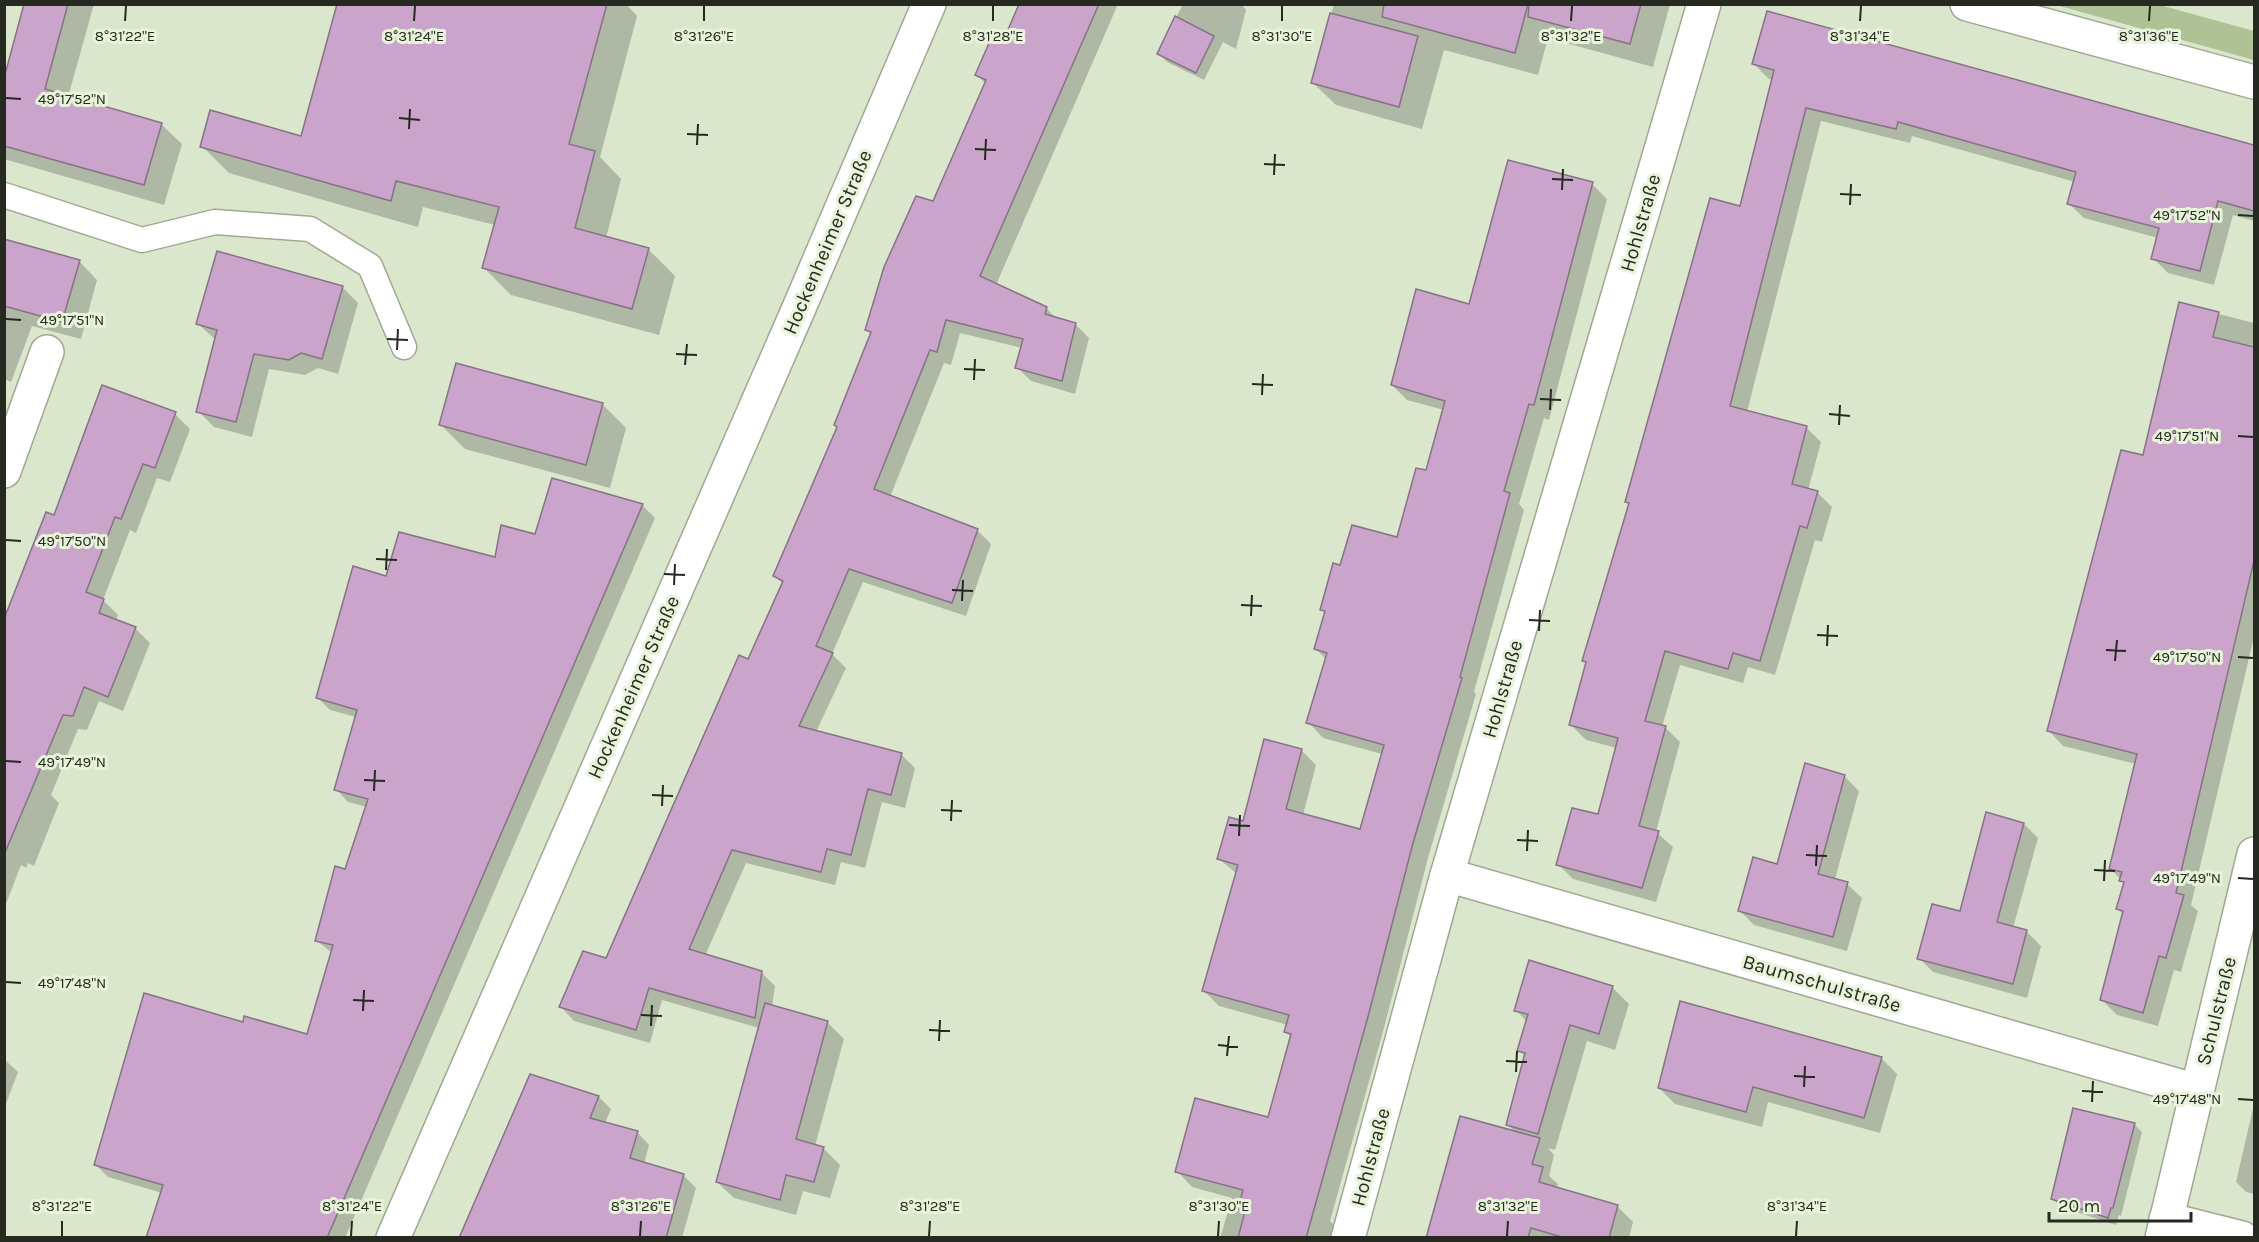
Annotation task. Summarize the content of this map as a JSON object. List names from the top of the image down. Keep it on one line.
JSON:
{"streets":{"street":["Hohlstraße","Hockenheimer Straße","Baumschulstraße","Schulstraße"]},"crossings":[["Hohlstraße","Baumschulstraße"],["Baumschulstraße","Schulstraße"]],"scale_bar":"20 m","coordinates":["8°31'22\"E","8°31'24\"E","8°31'26\"E","8°31'28\"E","8°31'30\"E","8°31'32\"E","8°31'34\"E","8°31'36\"E","49°17'52\"N","49°17'51\"N","49°17'50\"N","49°17'49\"N","49°17'48\"N"]}
